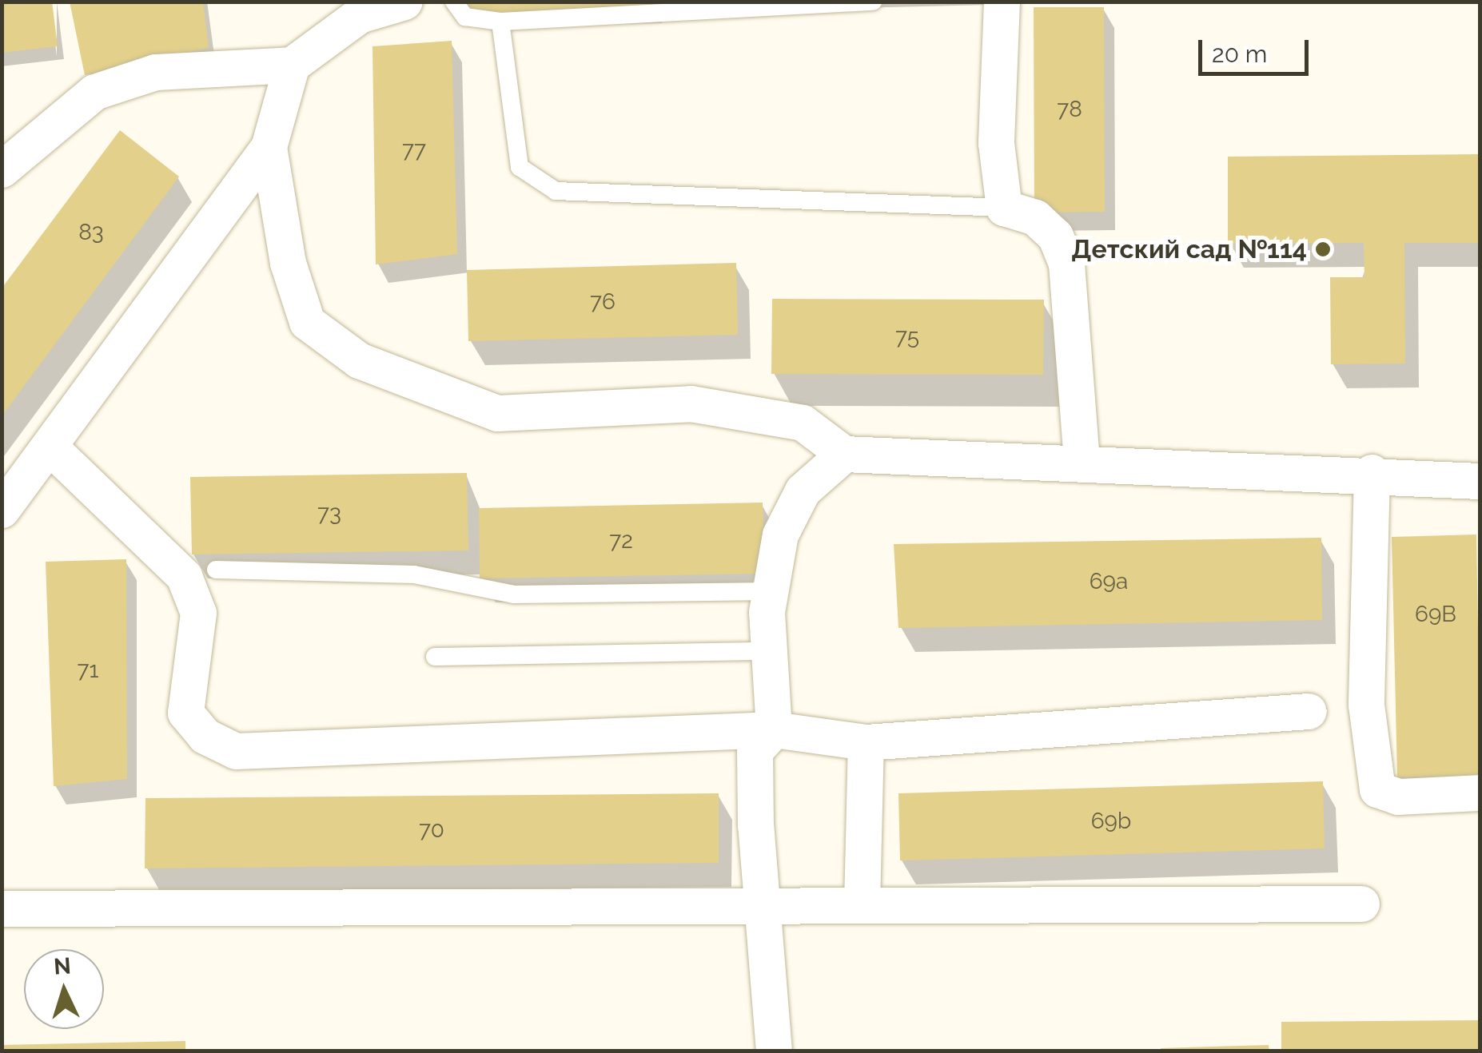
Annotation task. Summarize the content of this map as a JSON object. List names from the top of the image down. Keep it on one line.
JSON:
{"places":["Детский сад №114"],"house_numbers":["78","77","83","76","75","73","72","69a","69В","71","69b","70"],"scale_bar":"20 m","north":"top"}
